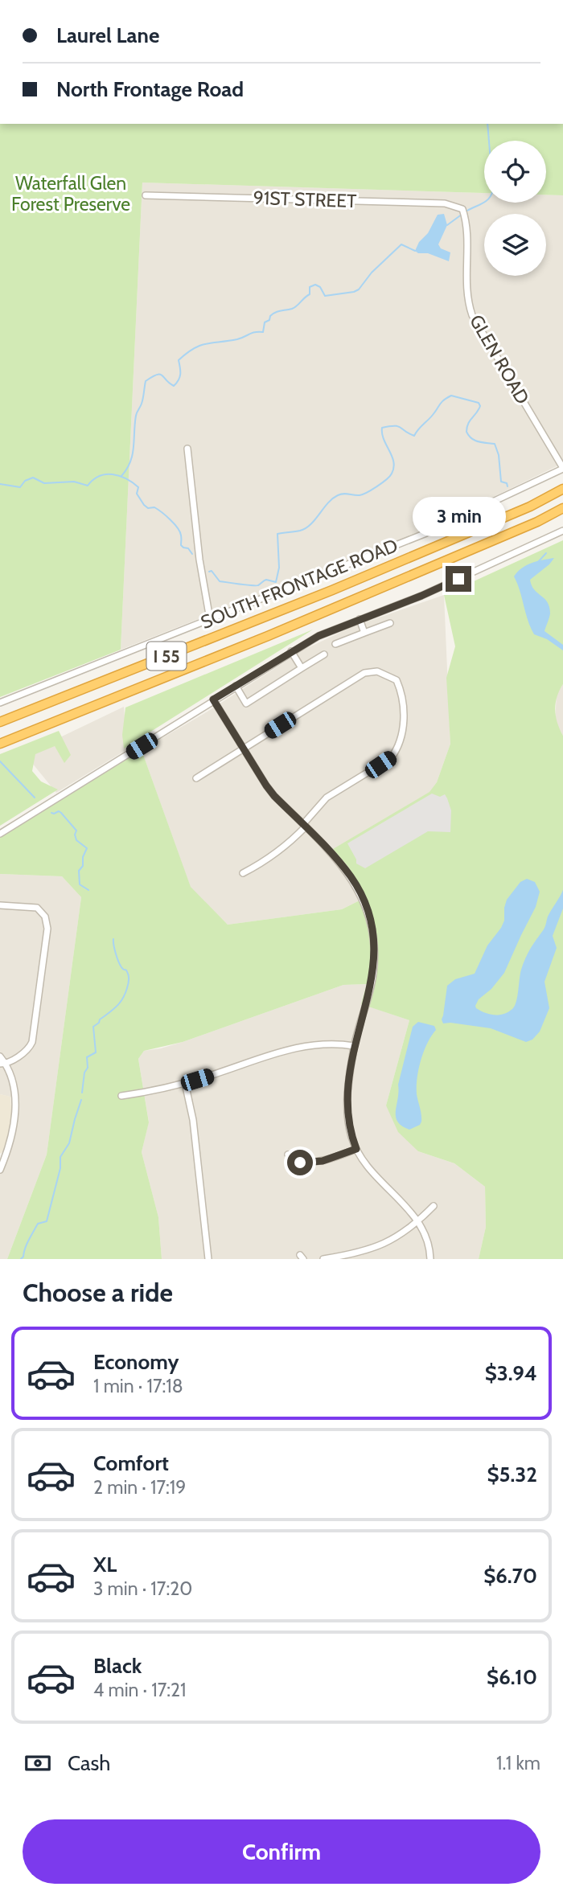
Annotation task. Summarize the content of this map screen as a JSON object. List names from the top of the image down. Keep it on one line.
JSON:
{"streets":{"highway":["I 55"],"street":["91ST STREET","GLEN ROAD","SOUTH FRONTAGE ROAD"]},"crossings":[["91ST STREET","GLEN ROAD"],["GLEN ROAD","SOUTH FRONTAGE ROAD"]],"parks":["Waterfall Glen Forest Preserve"],"page":{"banner":["Laurel Lane","North Frontage Road"],"bubble":"3 min","heading":"Choose a ride","list":[{"name":"Economy","note":"1 min · 17:18","value":"$3.94"},{"name":"Comfort","note":"2 min · 17:19","value":"$5.32"},{"name":"XL","note":"3 min · 17:20","value":"$6.70"},{"name":"Black","note":"4 min · 17:21","value":"$6.10"}],"pay":["Cash","1.1 km"],"buttons":"Confirm"}}
